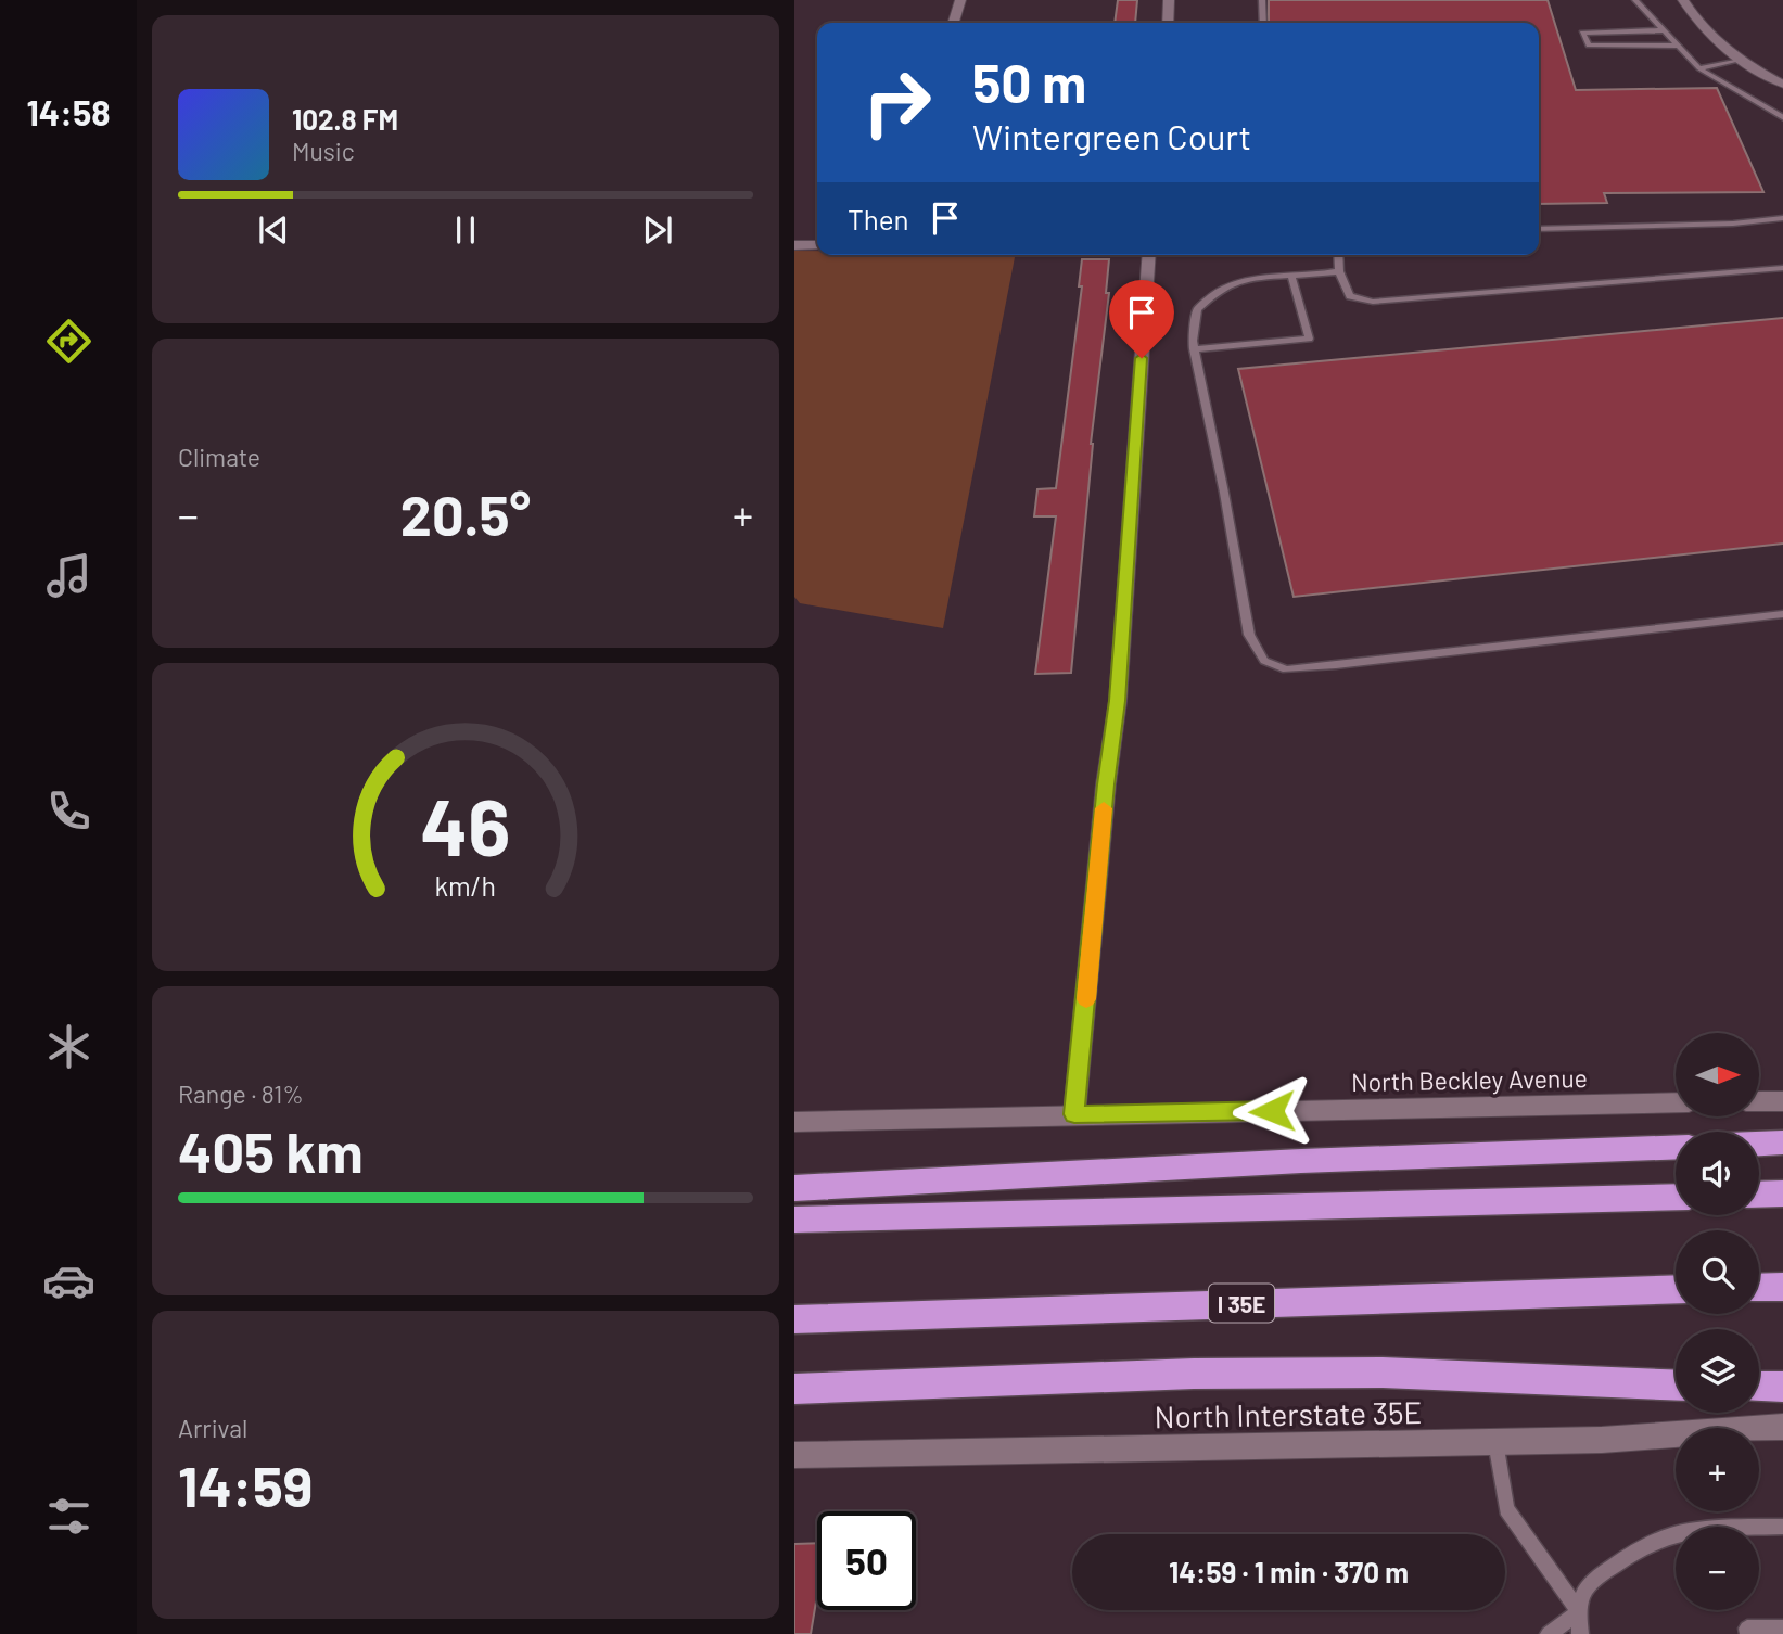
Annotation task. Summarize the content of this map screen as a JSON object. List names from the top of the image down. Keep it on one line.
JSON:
{"streets":{"highway":["I 35E"],"street":["North Beckley Avenue","North Interstate 35E"]},"north":"right","page":{"tabs":"14:58","turn":["50 m","Wintergreen Court"],"song":["102.8 FM","Music"],"then":"Then","tile":["Climate",["Range · 81%","405 km"],["Arrival","14:59"]],"heat":["−","20.5°","+"],"map_buttons":["+","−"],"limit":"50","trip":"14:59 · 1 min · 370 m","gauge":["46","km/h"]}}
